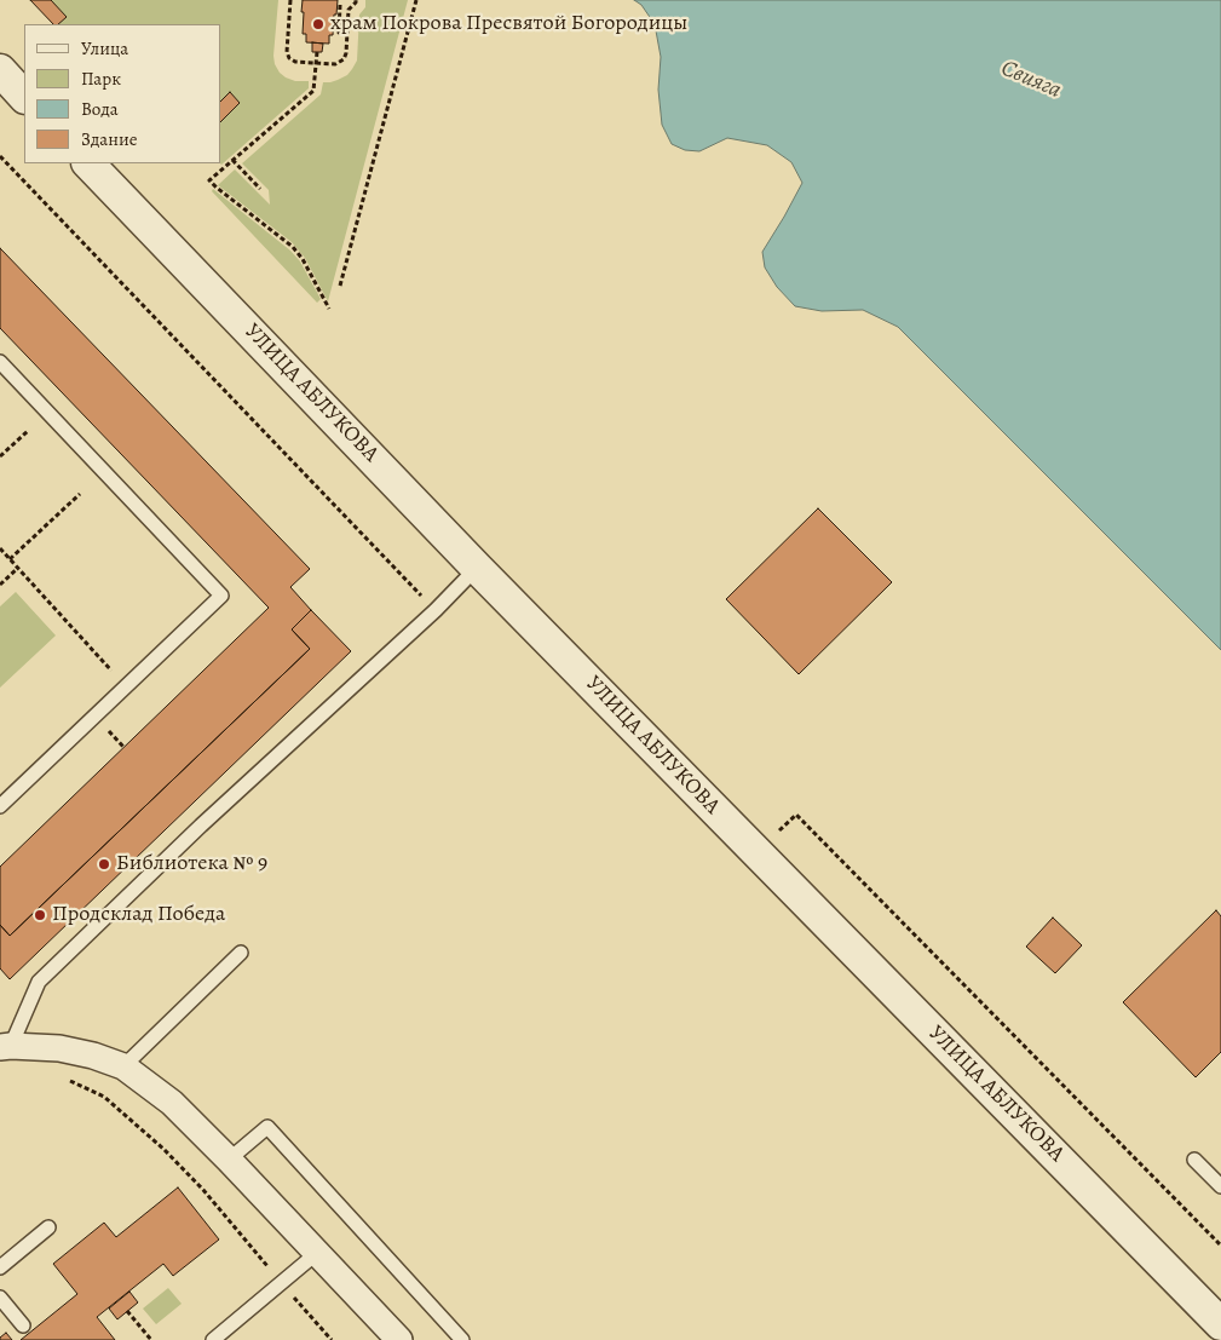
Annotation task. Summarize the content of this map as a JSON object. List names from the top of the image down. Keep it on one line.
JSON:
{"streets":{"street":["УЛИЦА АБЛУКОВА"]},"water":["Свияга"],"places":["храм Покрова Пресвятой Богородицы","Библиотека № 9","Продсклад Победа"],"legend":["Улица","Парк","Вода","Здание"]}
